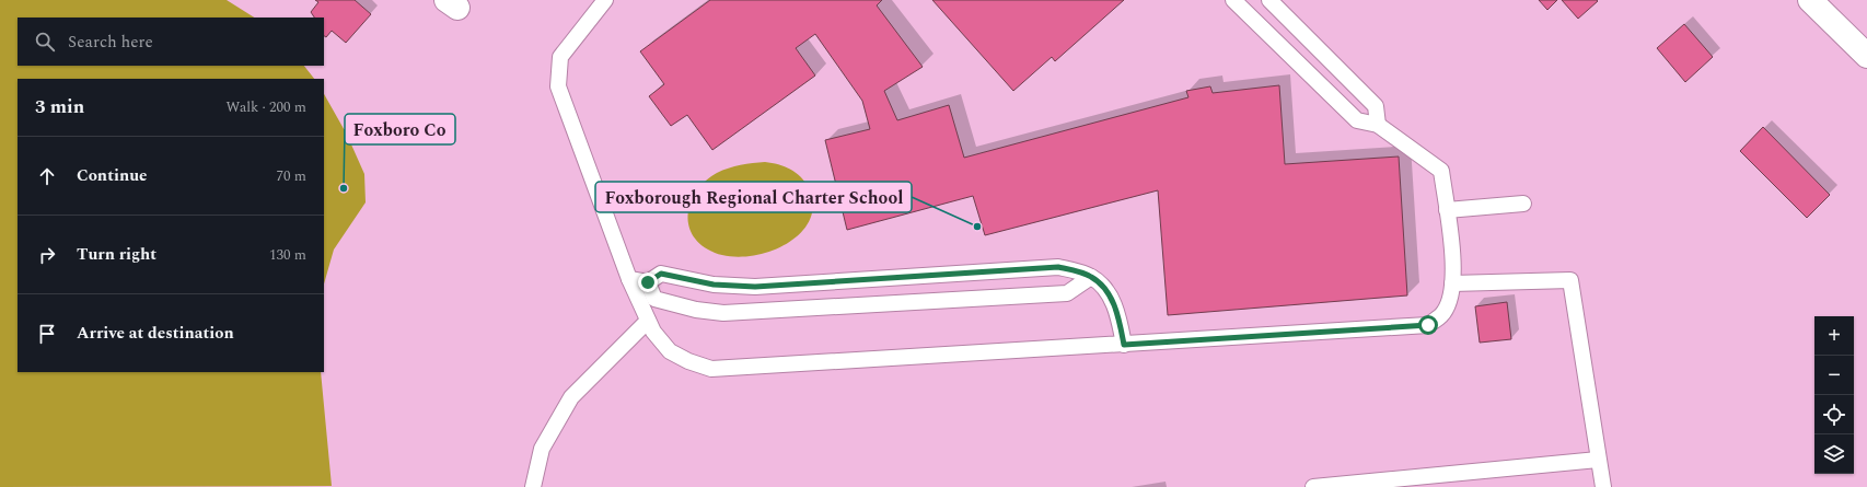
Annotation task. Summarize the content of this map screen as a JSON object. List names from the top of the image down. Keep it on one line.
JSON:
{"places":["Foxboro Co","Foxborough Regional Charter School"],"page":{"search":"Search here","heading":["3 min","Walk · 200 m"],"list":[["Continue","70 m"],["Turn right","130 m"],"Arrive at destination"],"map_buttons":["+","−"]}}
